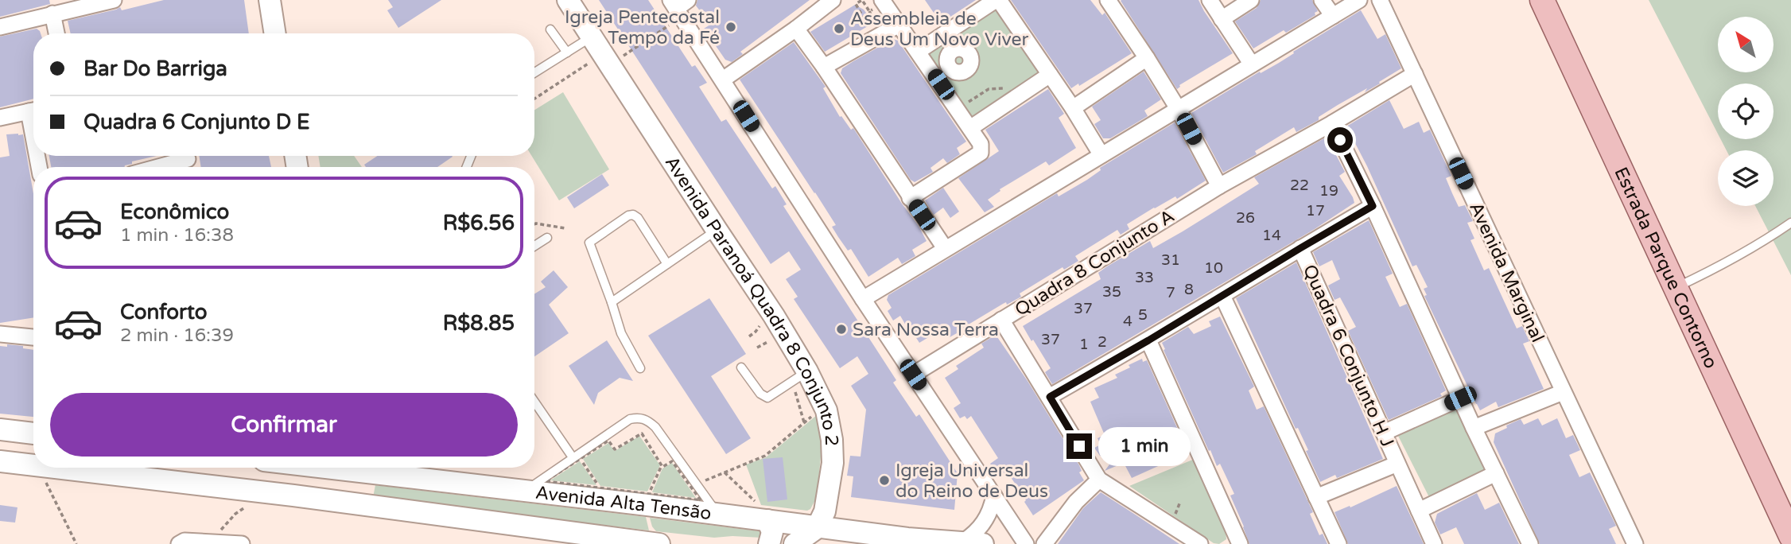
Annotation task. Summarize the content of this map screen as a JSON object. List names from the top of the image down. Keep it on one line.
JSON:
{"streets":{"main road":["Estrada Parque Contorno"],"street":["Quadra 8 Conjunto A","Avenida Marginal","Avenida Paranoá Quadra 8 Conjunto 2","Quadra 6 Conjunto H J","Avenida Alta Tensão"]},"crossings":[["Quadra 8 Conjunto A","Avenida Marginal"],["Avenida Paranoá Quadra 8 Conjunto 2","Avenida Alta Tensão"]],"places":["Igreja Pentecostal Tempo da Fé","Assembleia de Deus Um Novo Viver","Sara Nossa Terra","Igreja Universal do Reino de Deus"],"house_numbers":["22","19","17","26","14","31","10","33","8","35","7","37","5","4","37","2","1"],"north":"top left","page":{"banner":["Bar Do Barriga","Quadra 6 Conjunto D E"],"list":[{"name":"Econômico","note":"1 min · 16:38","value":"R$6.56"},{"name":"Conforto","note":"2 min · 16:39","value":"R$8.85"}],"buttons":"Confirmar","bubble":"1 min"}}
